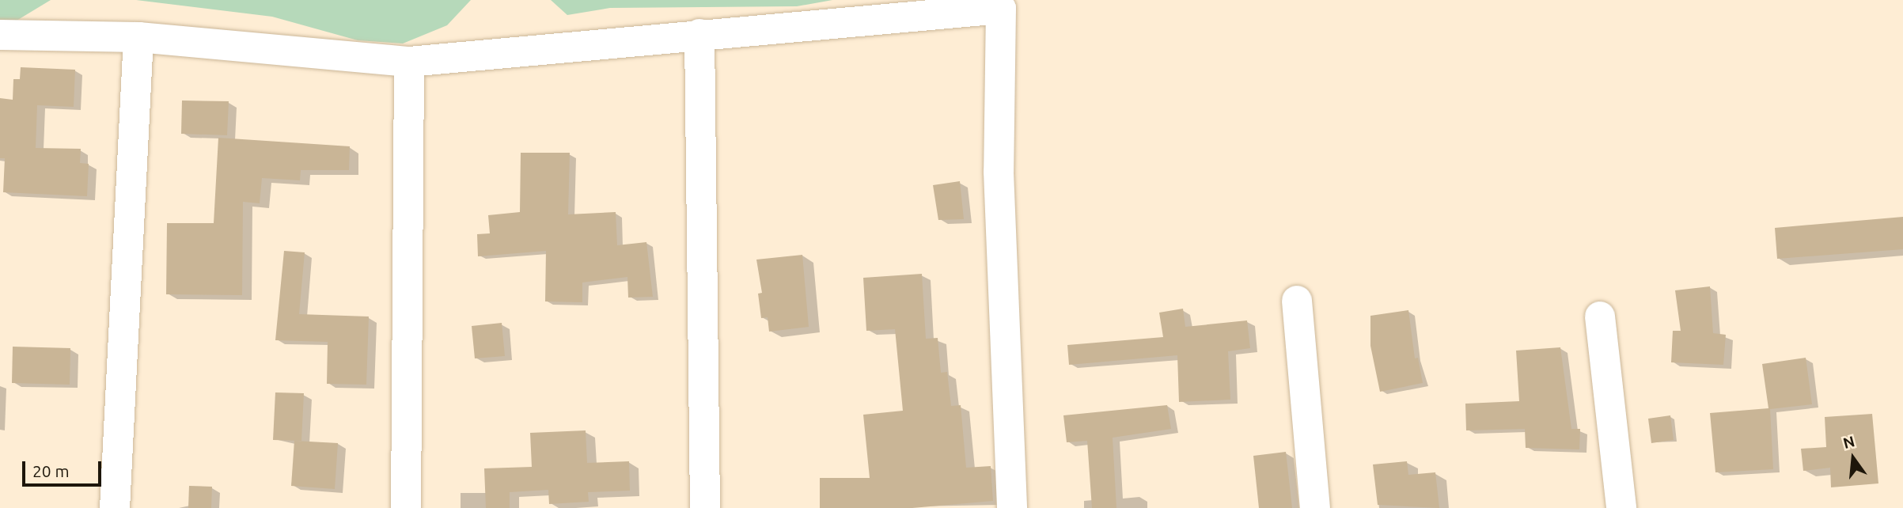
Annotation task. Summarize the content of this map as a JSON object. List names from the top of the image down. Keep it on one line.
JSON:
{"scale_bar":"20 m","north":"top"}
